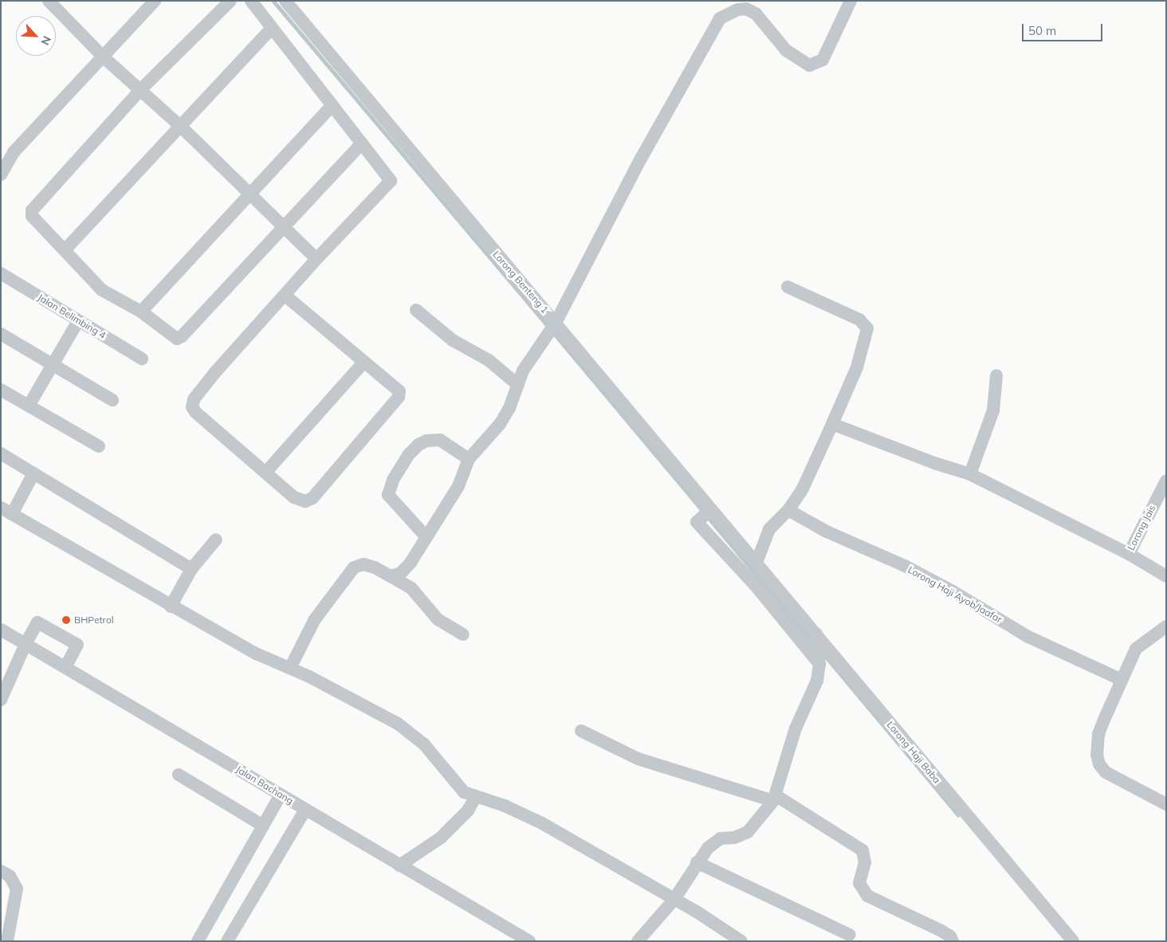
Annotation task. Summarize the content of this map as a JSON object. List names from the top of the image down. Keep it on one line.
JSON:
{"streets":{"street":["Lorong Benteng 1","Jalan Belimbing 4","Lorong Jais","Lorong Haji Ayob/Jaafar","Lorong Haji Baba","Jalan Bachang"]},"crossings":[["Lorong Benteng 1","Lorong Haji Baba"]],"places":["BHPetrol"],"scale_bar":"50 m","north":"bottom right"}
